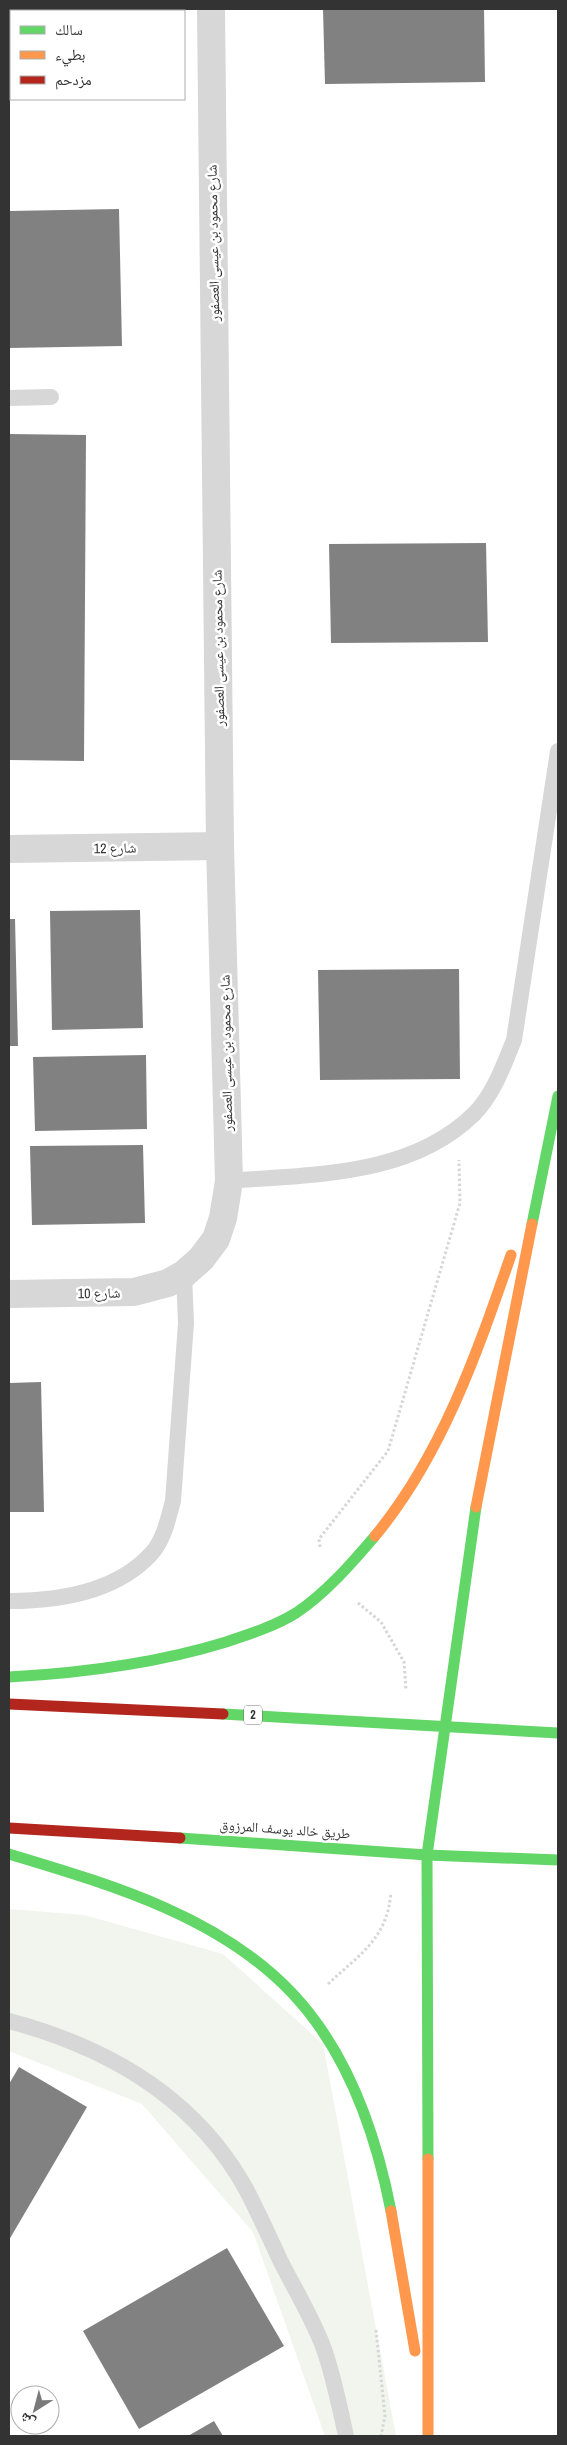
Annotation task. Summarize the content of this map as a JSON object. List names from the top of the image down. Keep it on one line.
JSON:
{"streets":{"main road":["2","طريق خالد يوسف المرزوق"],"street":["شارع محمود بن عيسى العصفور","شارع 12","شارع 10"]},"crossings":[["شارع محمود بن عيسى العصفور","شارع 12"],["شارع محمود بن عيسى العصفور","شارع 10"]],"legend":["سالك","بطيء","مزدحم"],"north":"bottom left"}
